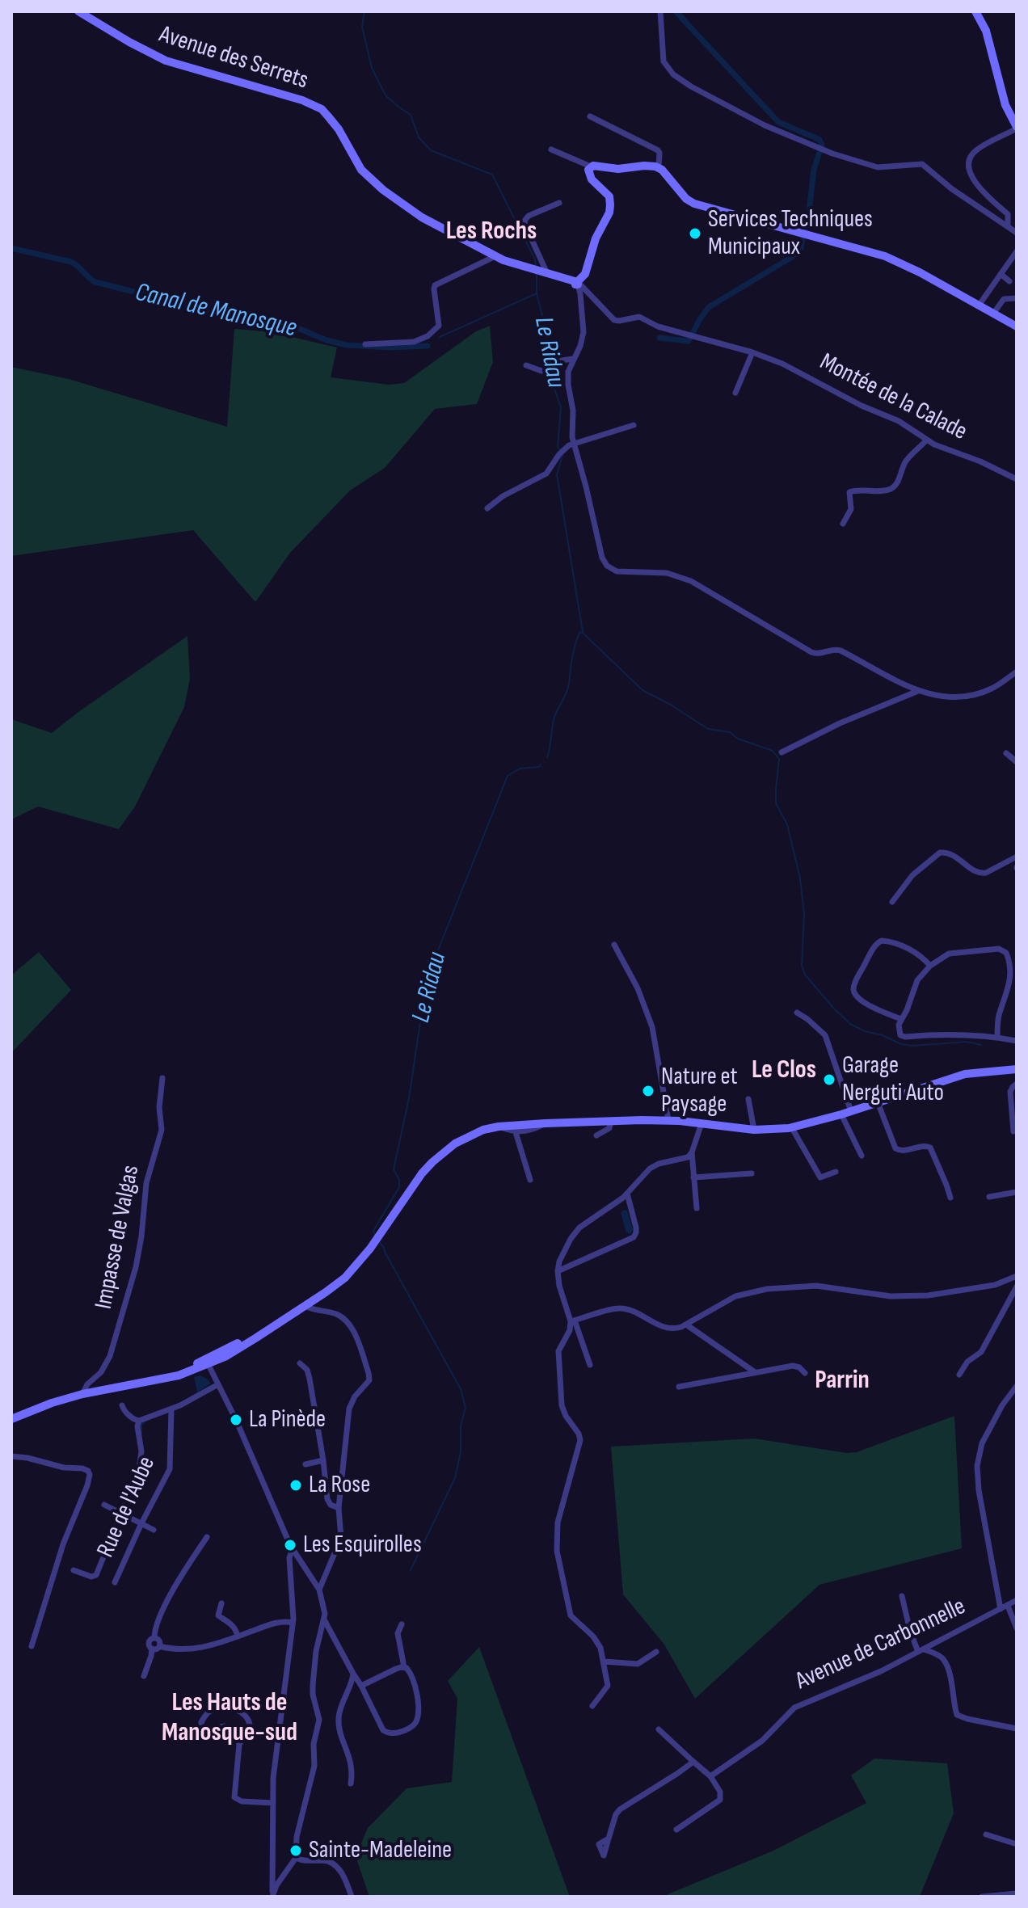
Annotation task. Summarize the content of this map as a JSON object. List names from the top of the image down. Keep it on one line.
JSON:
{"streets":{"street":["Avenue des Serrets","Montée de la Calade","Impasse de Valgas","Rue de l'Aube","Avenue de Carbonnelle"]},"crossings":[["Avenue des Serrets","Montée de la Calade"]],"districts":["Les Rochs","Le Clos","Parrin","Les Hauts de Manosque-sud"],"water":["Canal de Manosque","Le Ridau"],"places":["Services Techniques Municipaux","Garage Nerguti Auto","Nature et Paysage","La Pinède","La Rose","Les Esquirolles","Sainte-Madeleine"]}
